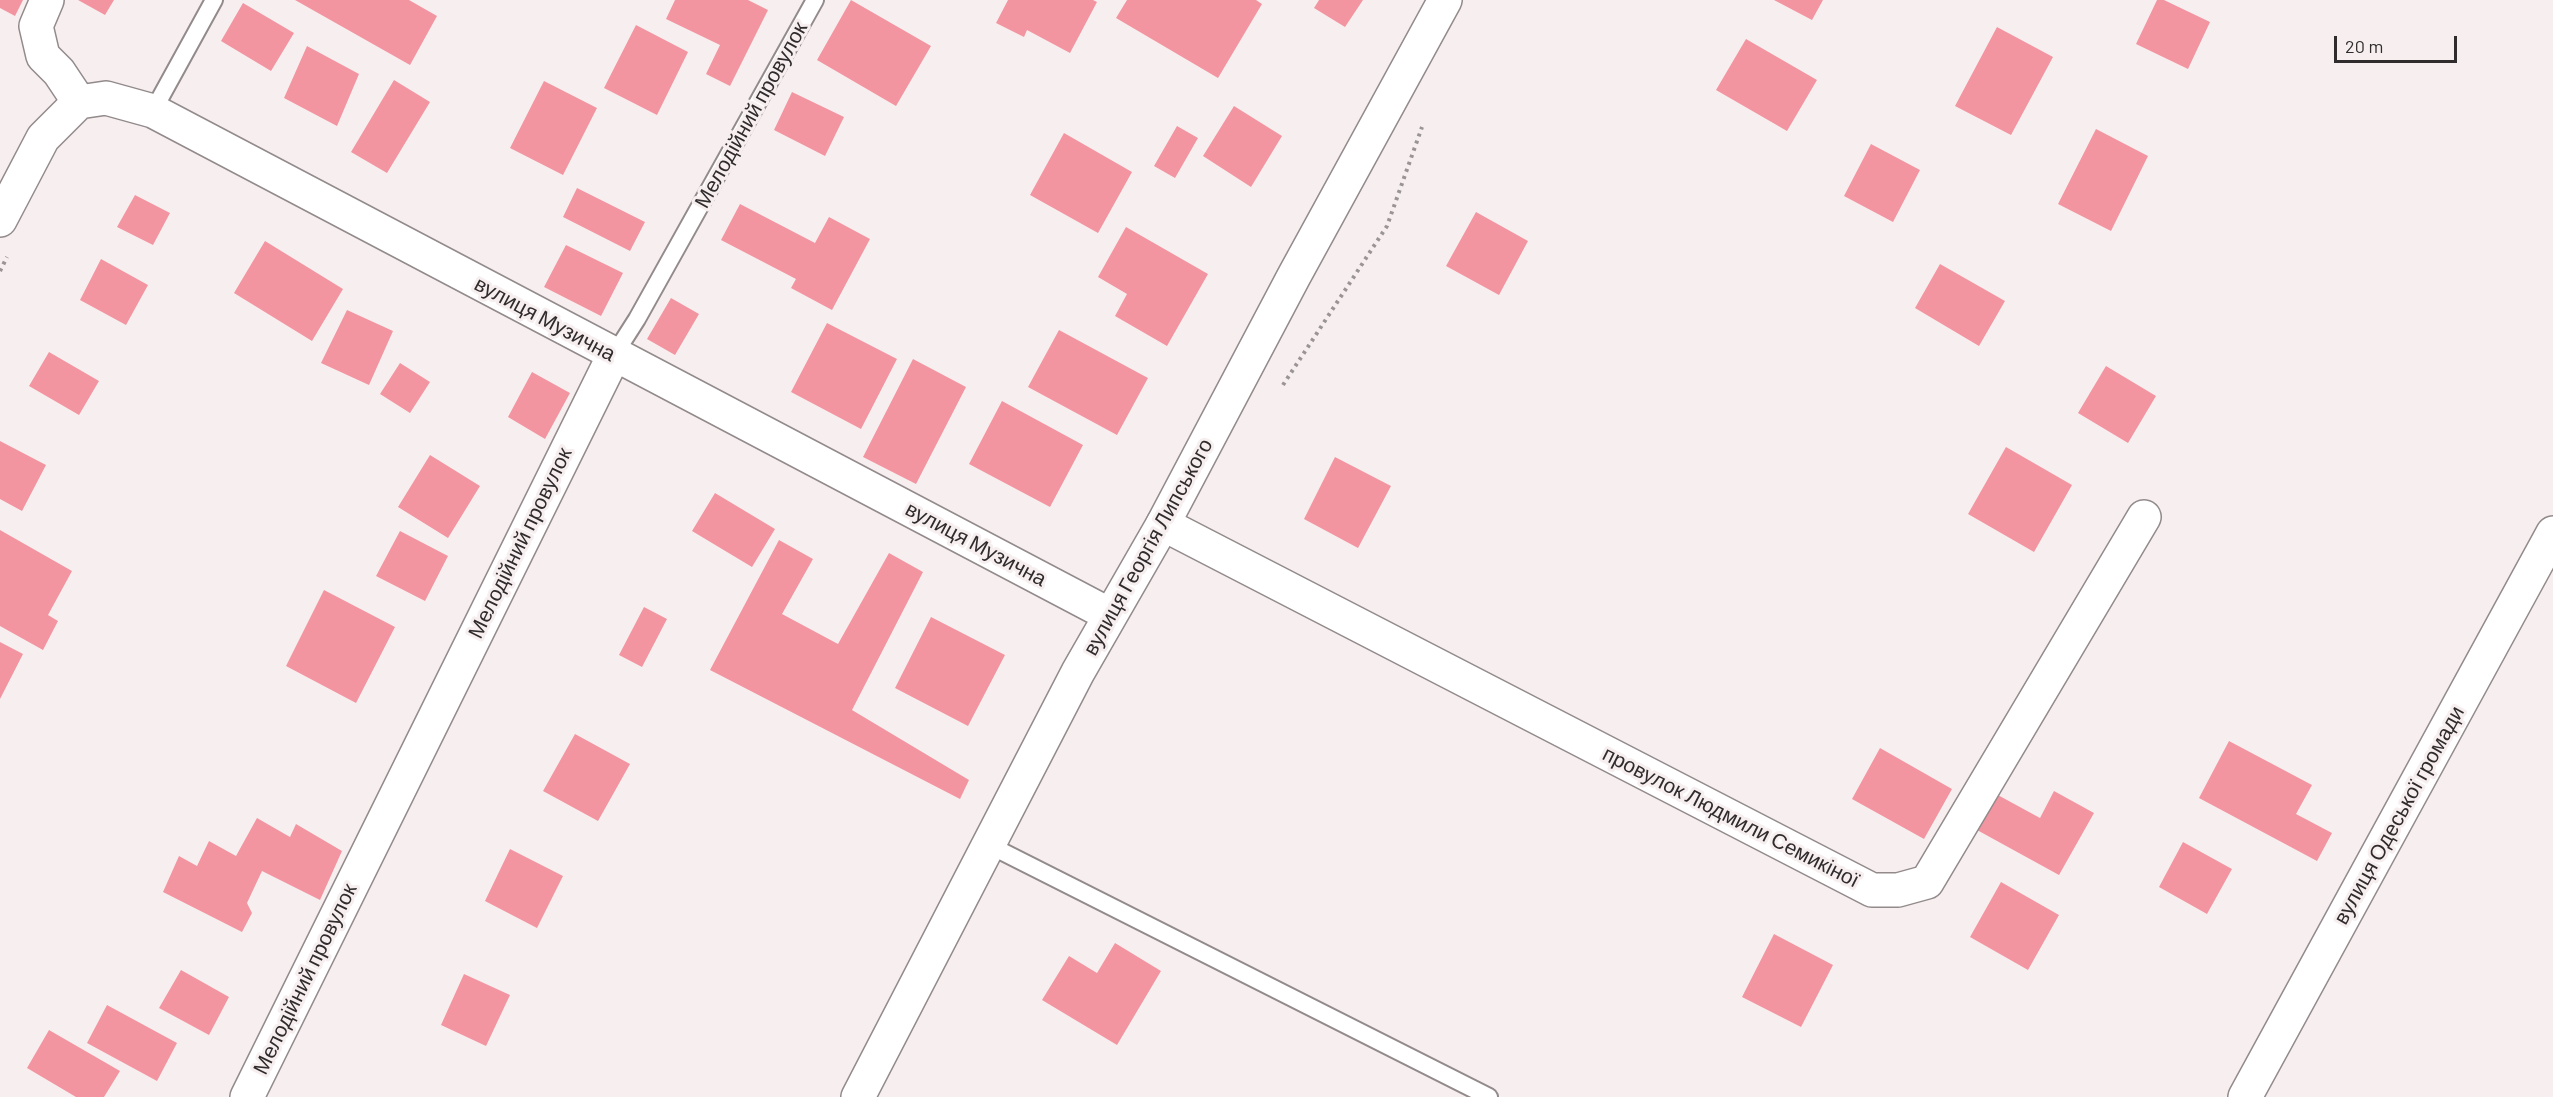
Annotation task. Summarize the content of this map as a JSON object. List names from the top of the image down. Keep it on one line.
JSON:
{"streets":{"street":["Мелодійний провулок","вулиця Музична","вулиця Георгія Липського","вулиця Одеської громади","провулок Людмили Семикіної"]},"crossings":[["Мелодійний провулок","вулиця Музична"],["вулиця Музична","вулиця Георгія Липського"],["вулиця Георгія Липського","провулок Людмили Семикіної"]],"scale_bar":"20 m"}
